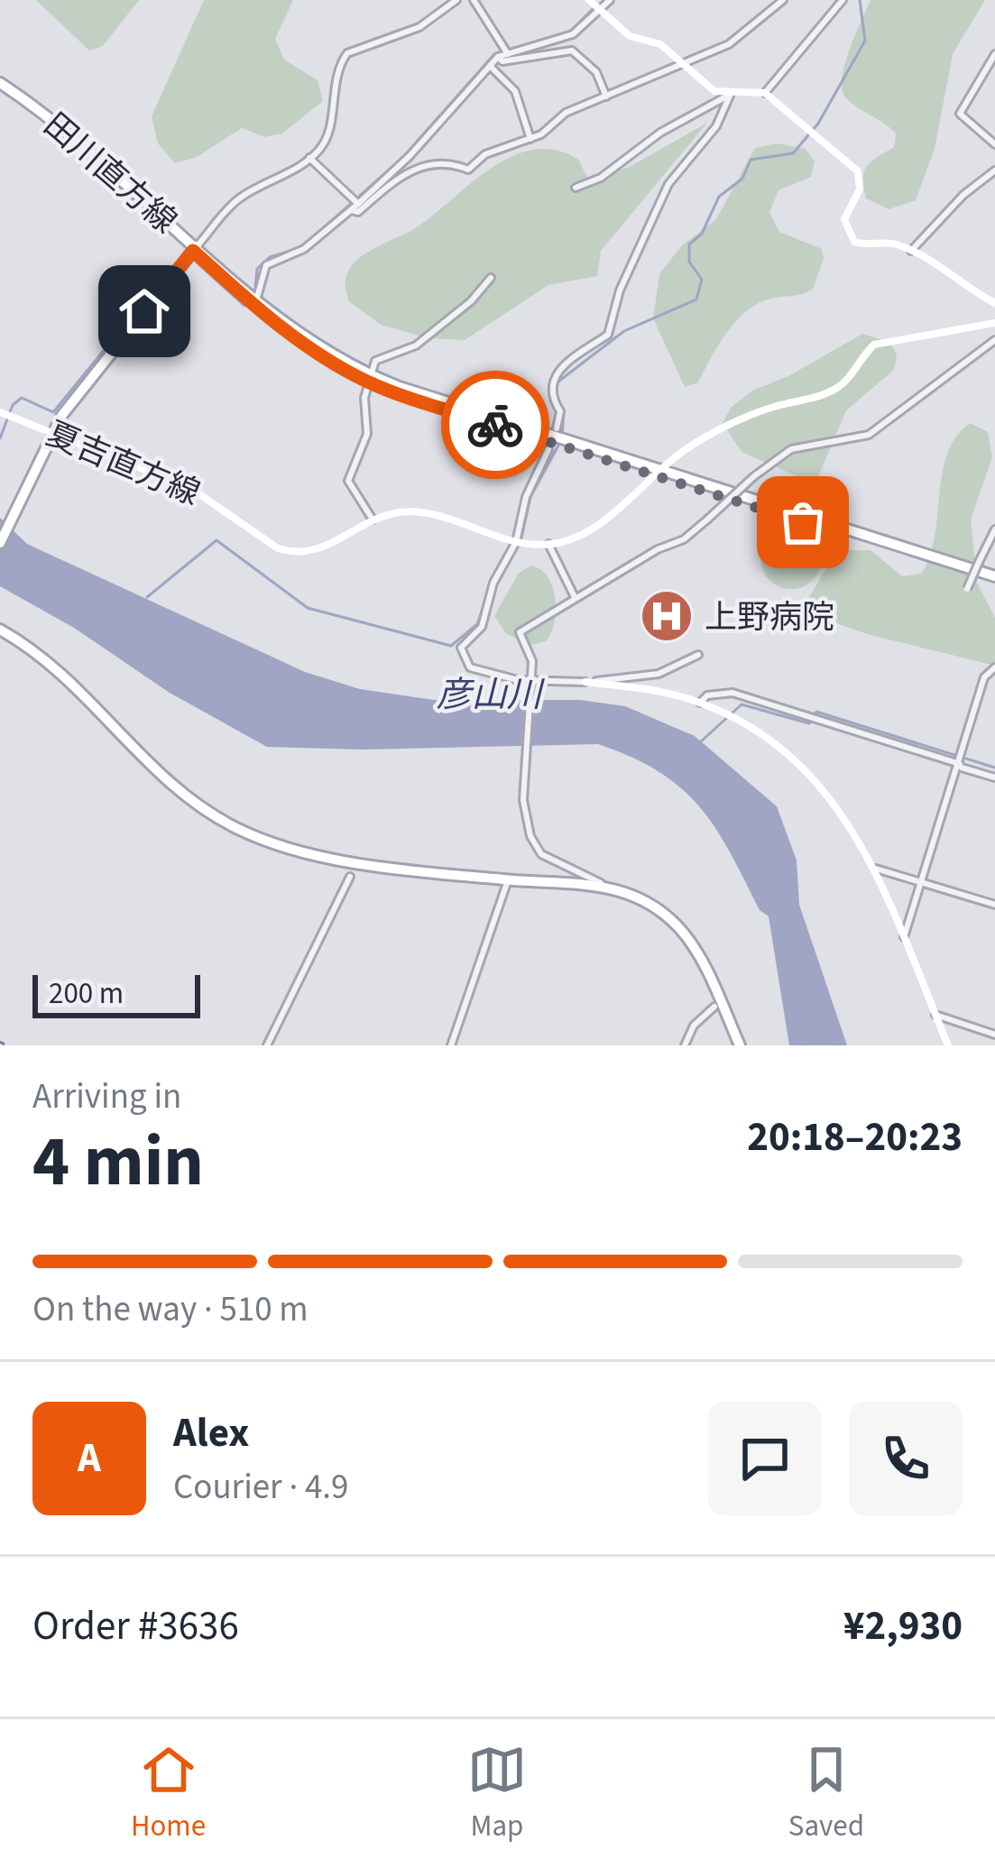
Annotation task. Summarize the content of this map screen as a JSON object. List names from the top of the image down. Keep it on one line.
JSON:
{"streets":{"main road":["田川直方線"],"street":["夏吉直方線"]},"crossings":[["田川直方線","夏吉直方線"]],"water":["彦山川"],"places":{"hospital":["上野病院"]},"scale_bar":"200 m","page":{"scale":"200 m","heading":["4 min","Arriving in","20:18–20:23"],"panel":["Alex","Courier · 4.9","Order #3636","¥2,930"],"bar":"On the way · 510 m","round":"A","tabs":["Home","Map","Saved"]}}
